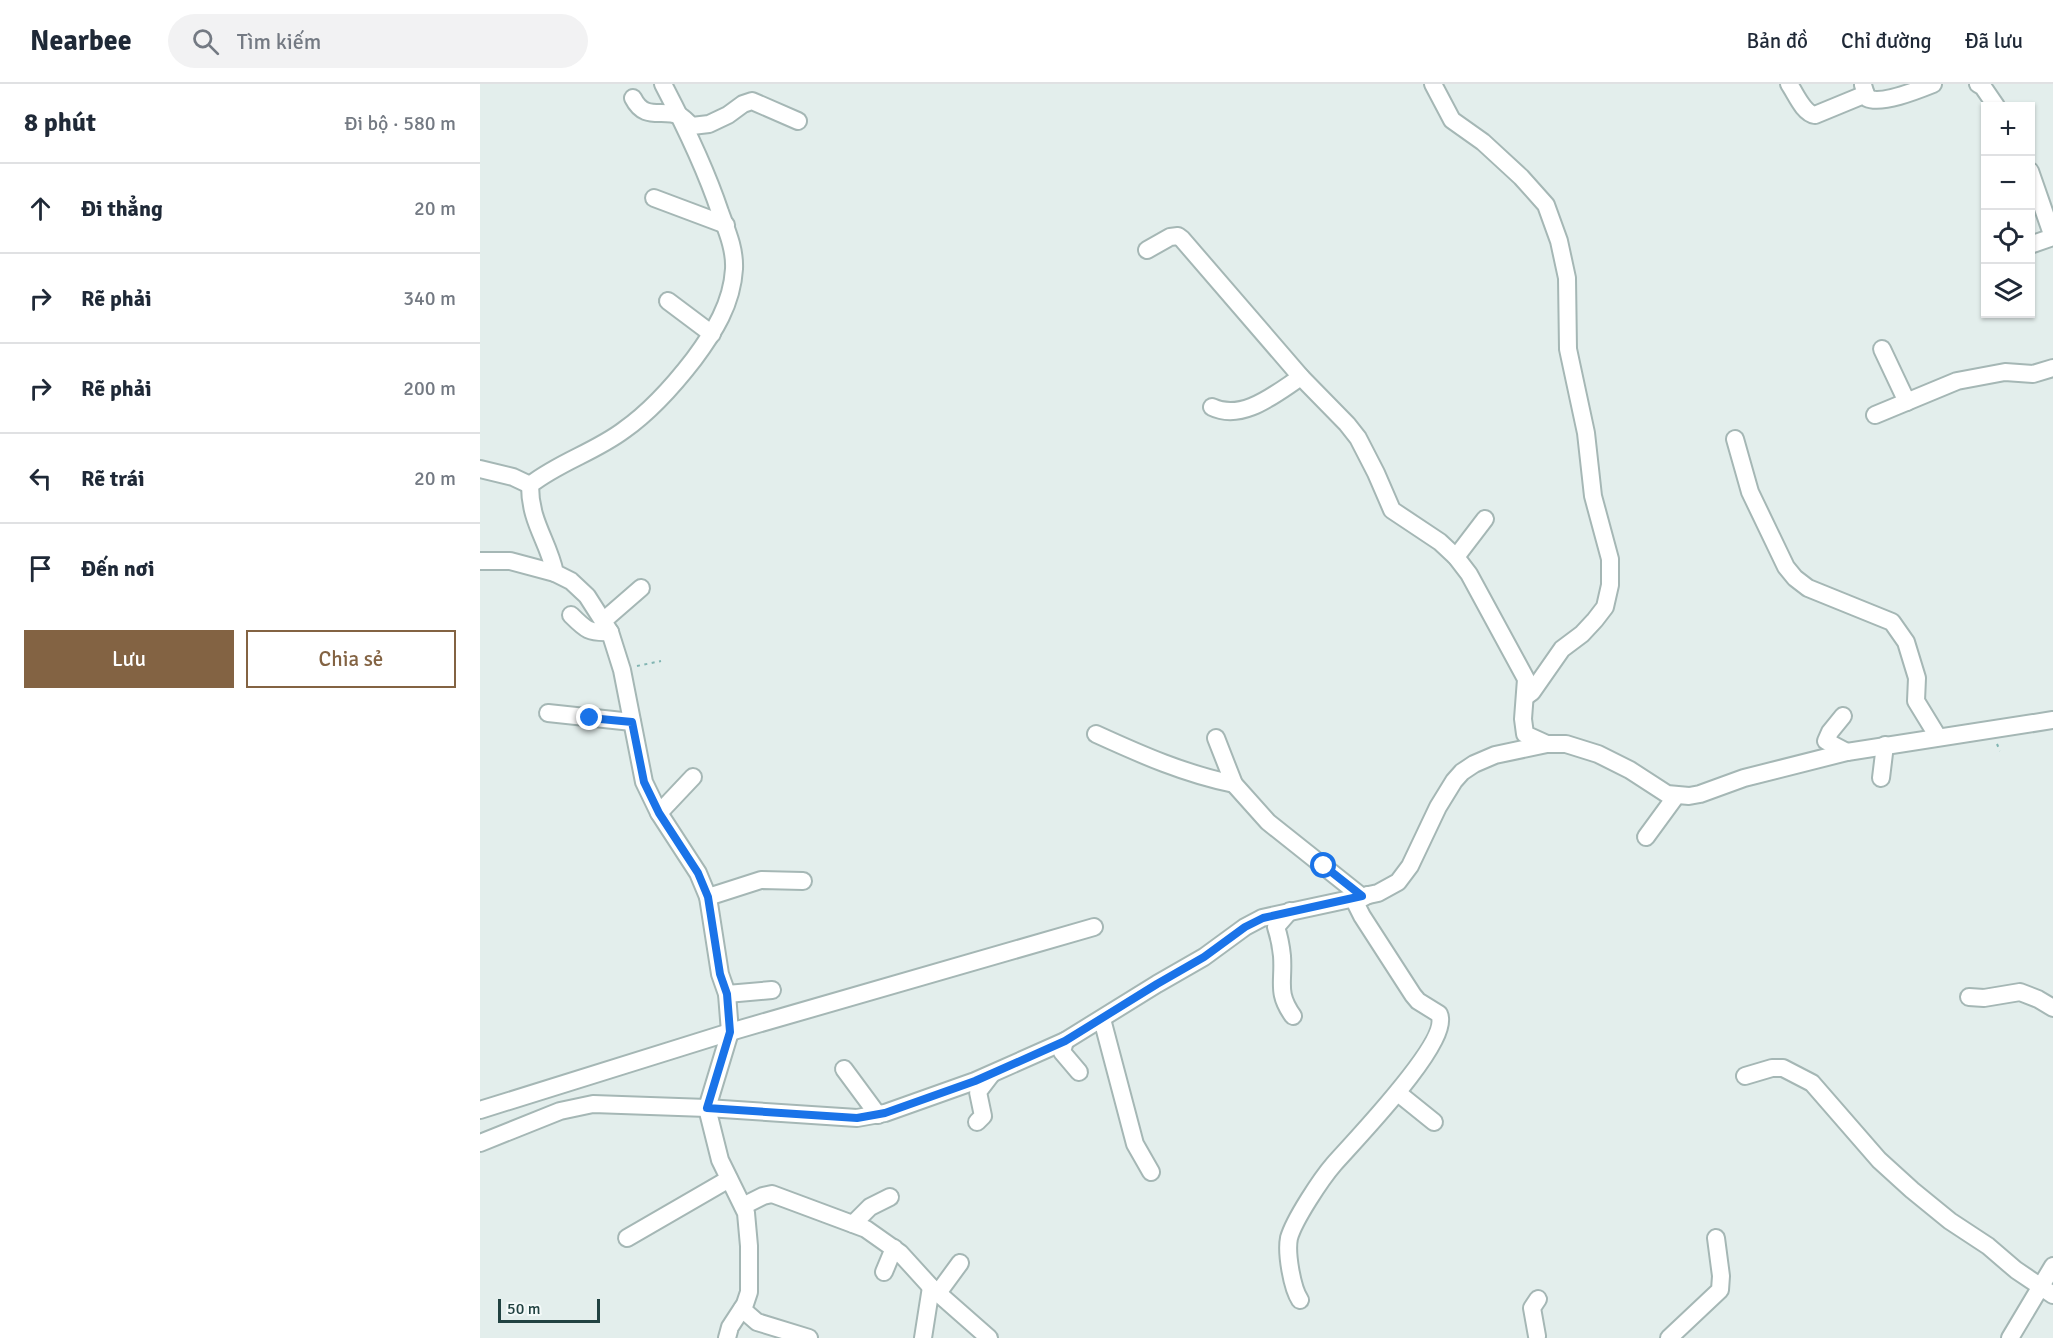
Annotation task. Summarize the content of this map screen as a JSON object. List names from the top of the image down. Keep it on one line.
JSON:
{"scale_bar":"50 m","page":{"header":"Nearbee","search":"Tìm kiếm","nav":["Bản đồ","Chỉ đường","Đã lưu"],"heading":["8 phút","Đi bộ · 580 m"],"map_buttons":["+","−"],"list":[["Đi thẳng","20 m"],["Rẽ phải","340 m"],["Rẽ phải","200 m"],["Rẽ trái","20 m"],"Đến nơi"],"buttons":["Lưu","Chia sẻ"],"scale":"50 m"}}
